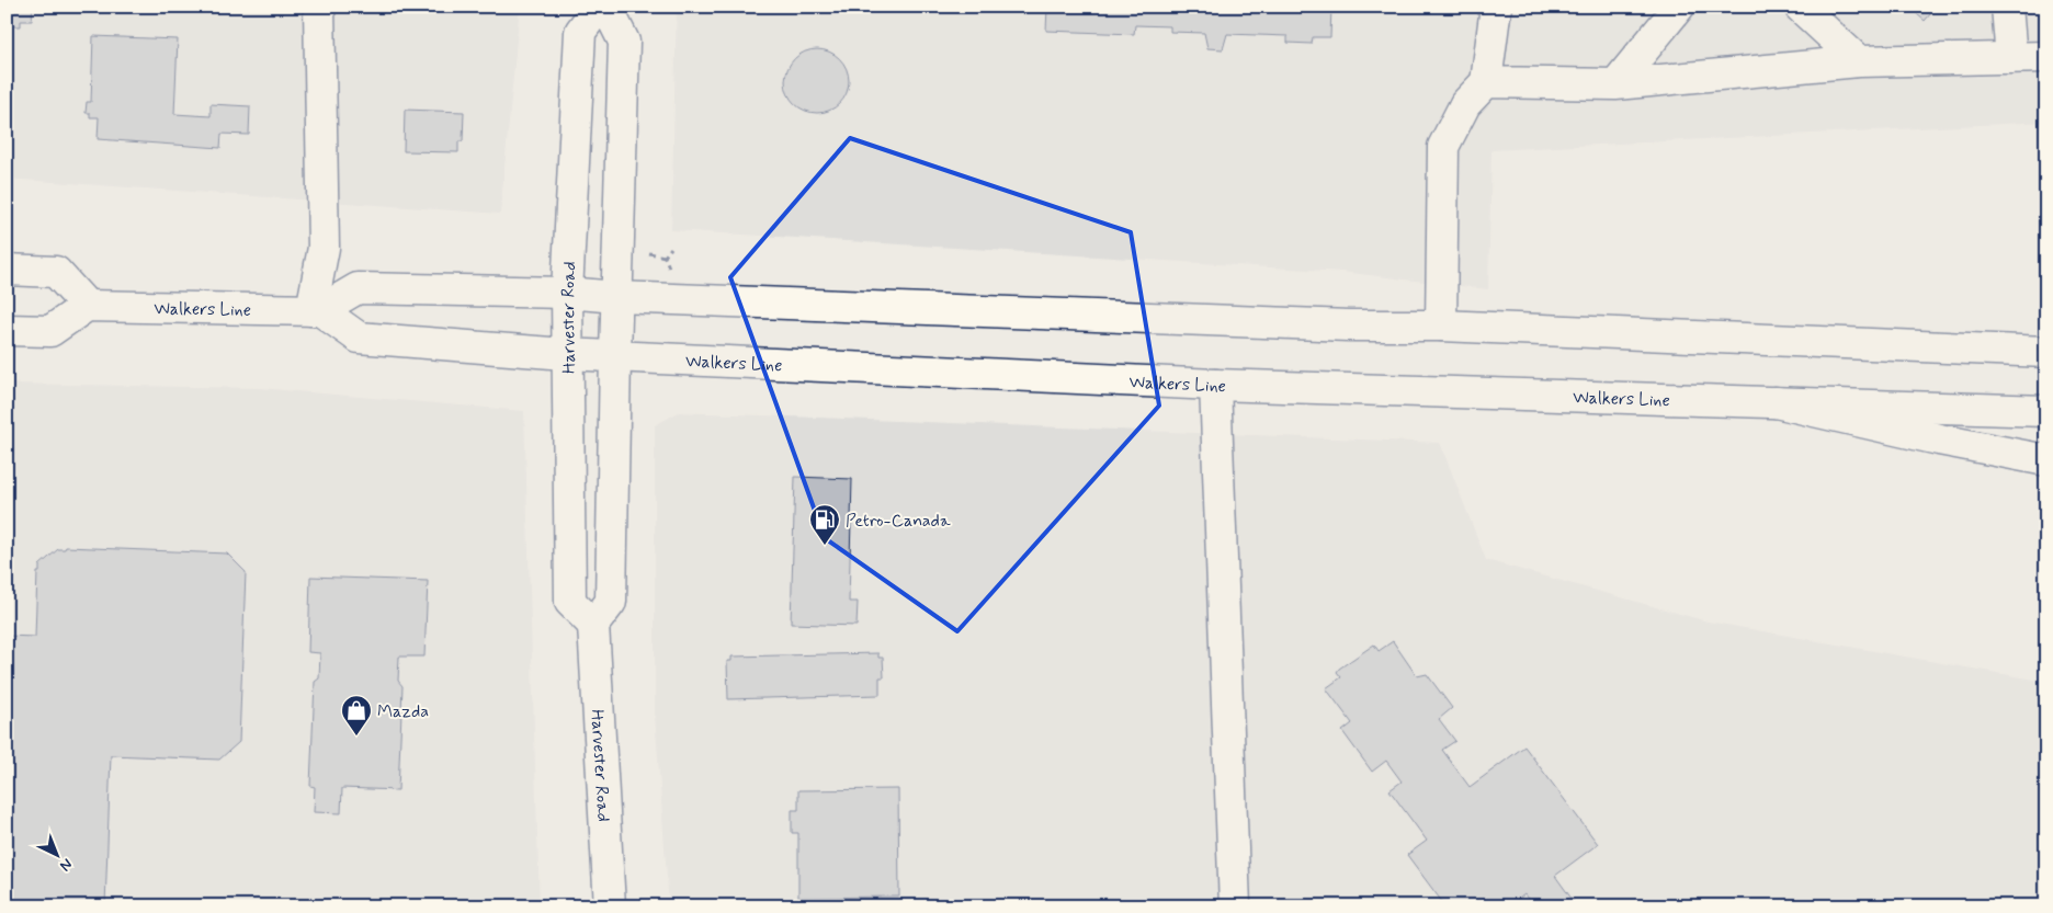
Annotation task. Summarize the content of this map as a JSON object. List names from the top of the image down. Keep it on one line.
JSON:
{"streets":{"main road":["Walkers Line","Harvester Road"]},"crossings":[["Walkers Line","Harvester Road"]],"places":{"fuel station":["Petro-Canada"],"shop":["Mazda"]},"north":"bottom right"}
